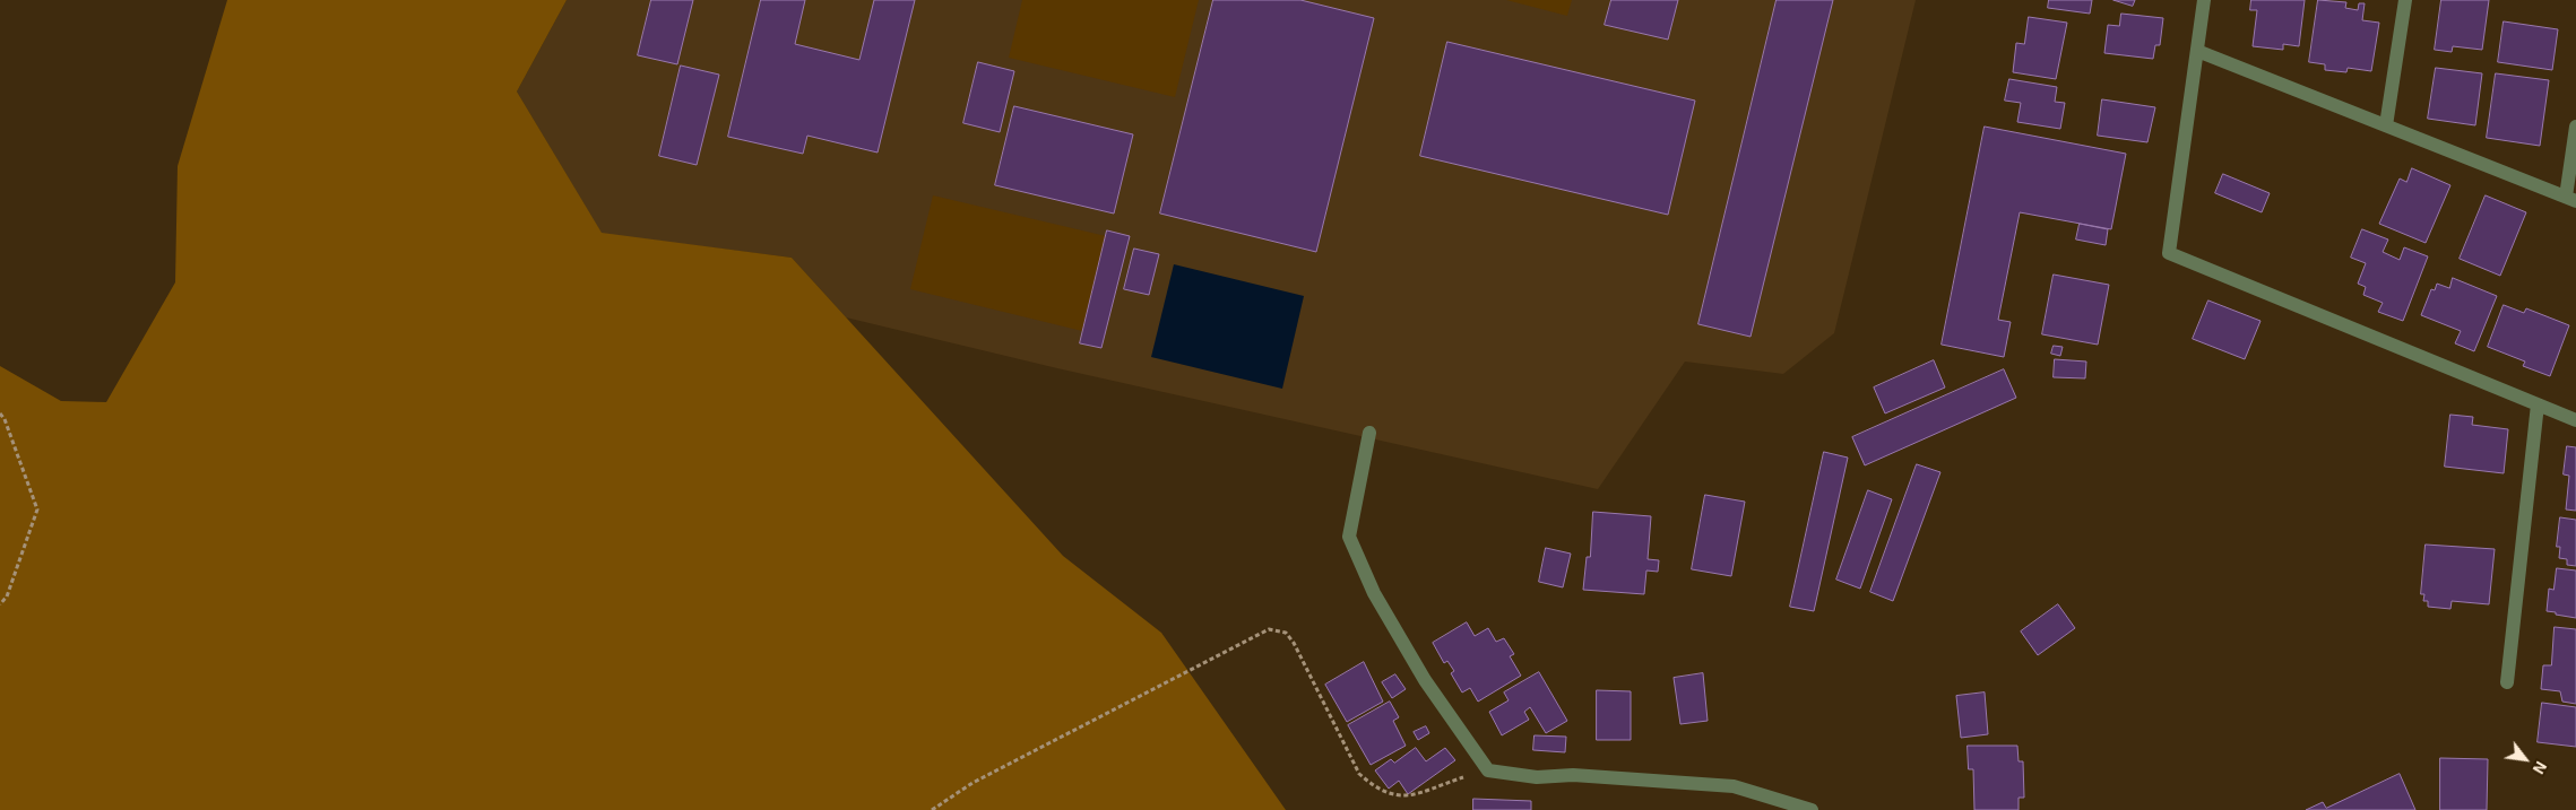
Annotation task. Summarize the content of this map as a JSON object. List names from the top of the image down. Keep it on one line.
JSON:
{"north":"bottom right"}
